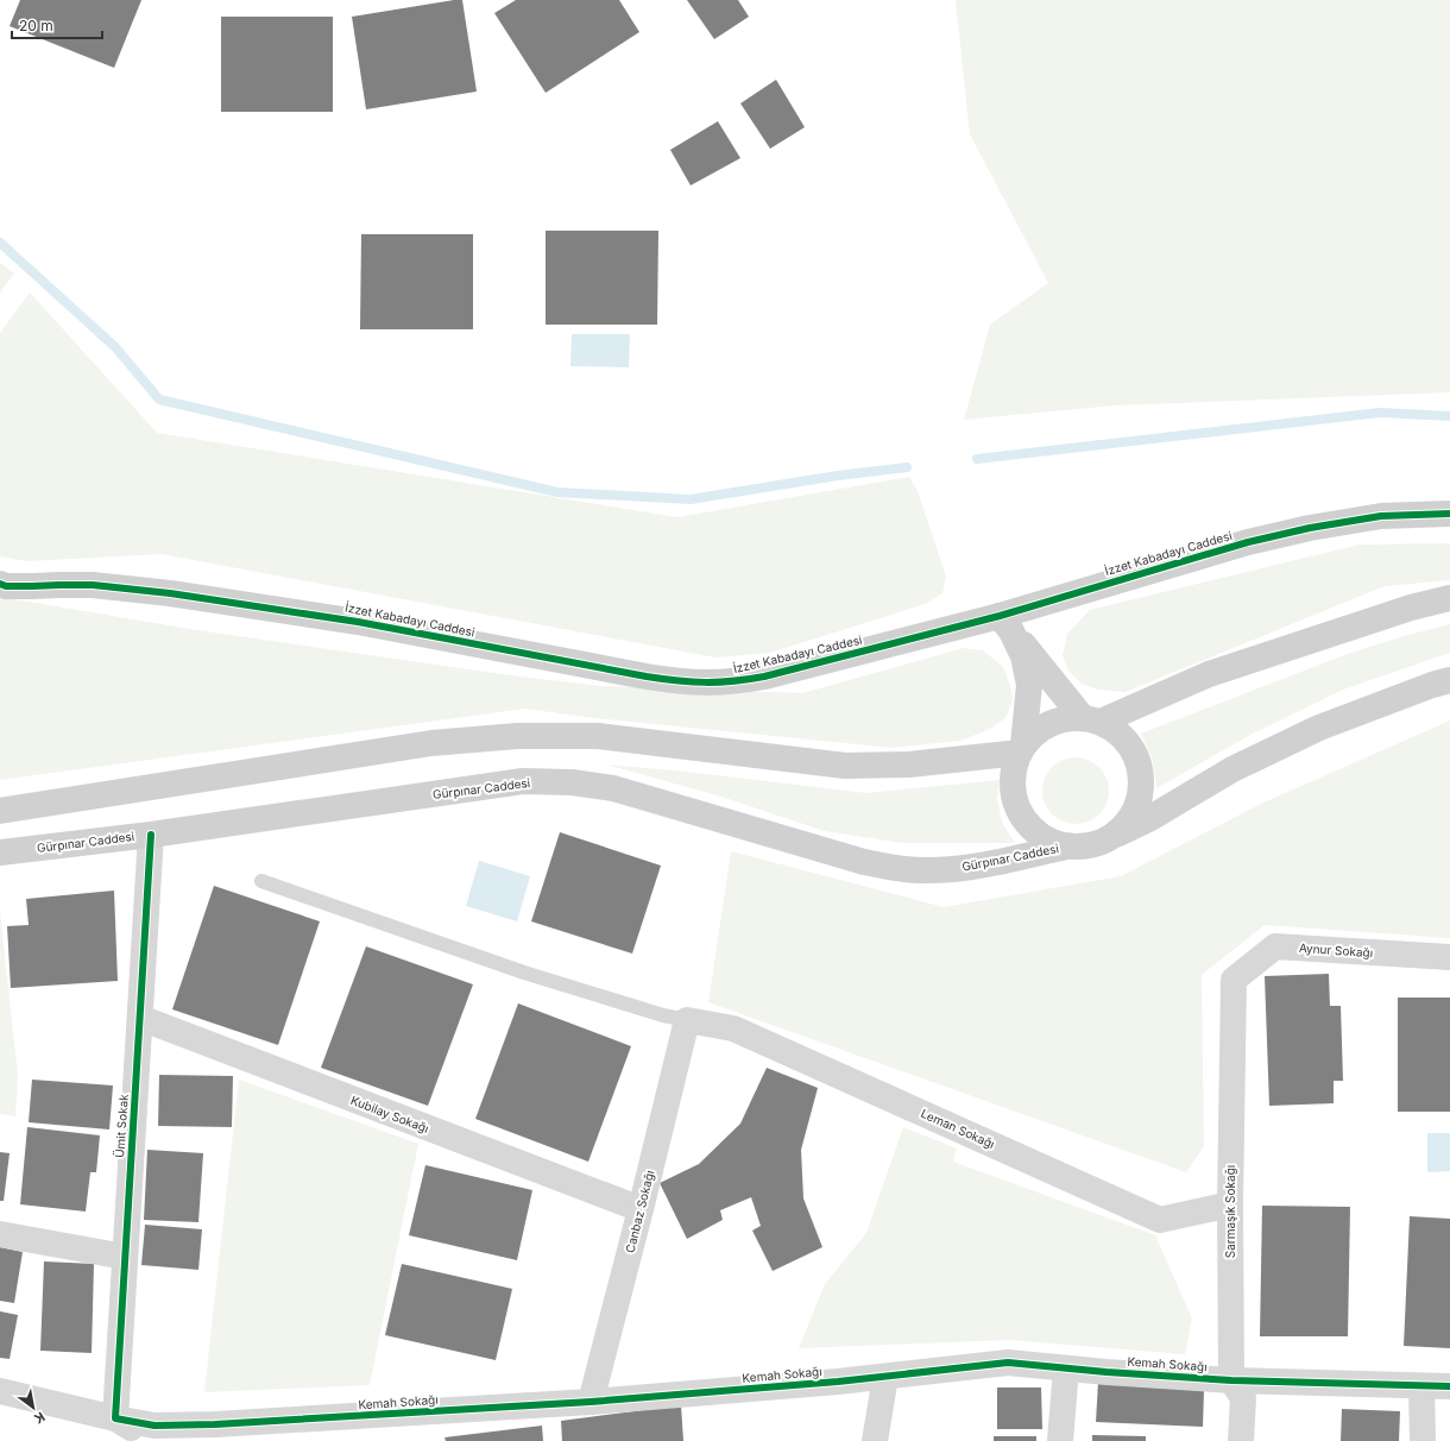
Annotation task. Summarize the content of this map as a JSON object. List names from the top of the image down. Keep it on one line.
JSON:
{"streets":{"main road":["İzzet Kabadayı Caddesi","Gürpınar Caddesi"],"street":["Aynur Sokağı","Kubilay Sokağı","Ümit Sokak","Leman Sokağı","Canbaz Sokağı","Sarmaşık Sokağı","Kemah Sokağı"]},"crossings":[["Gürpınar Caddesi","Ümit Sokak"],["Aynur Sokağı","Sarmaşık Sokağı"],["Kubilay Sokağı","Ümit Sokak"],["Kubilay Sokağı","Canbaz Sokağı"],["Ümit Sokak","Kemah Sokağı"],["Leman Sokağı","Canbaz Sokağı"],["Leman Sokağı","Sarmaşık Sokağı"],["Canbaz Sokağı","Kemah Sokağı"],["Sarmaşık Sokağı","Kemah Sokağı"]],"scale_bar":"20 m","north":"bottom right"}
